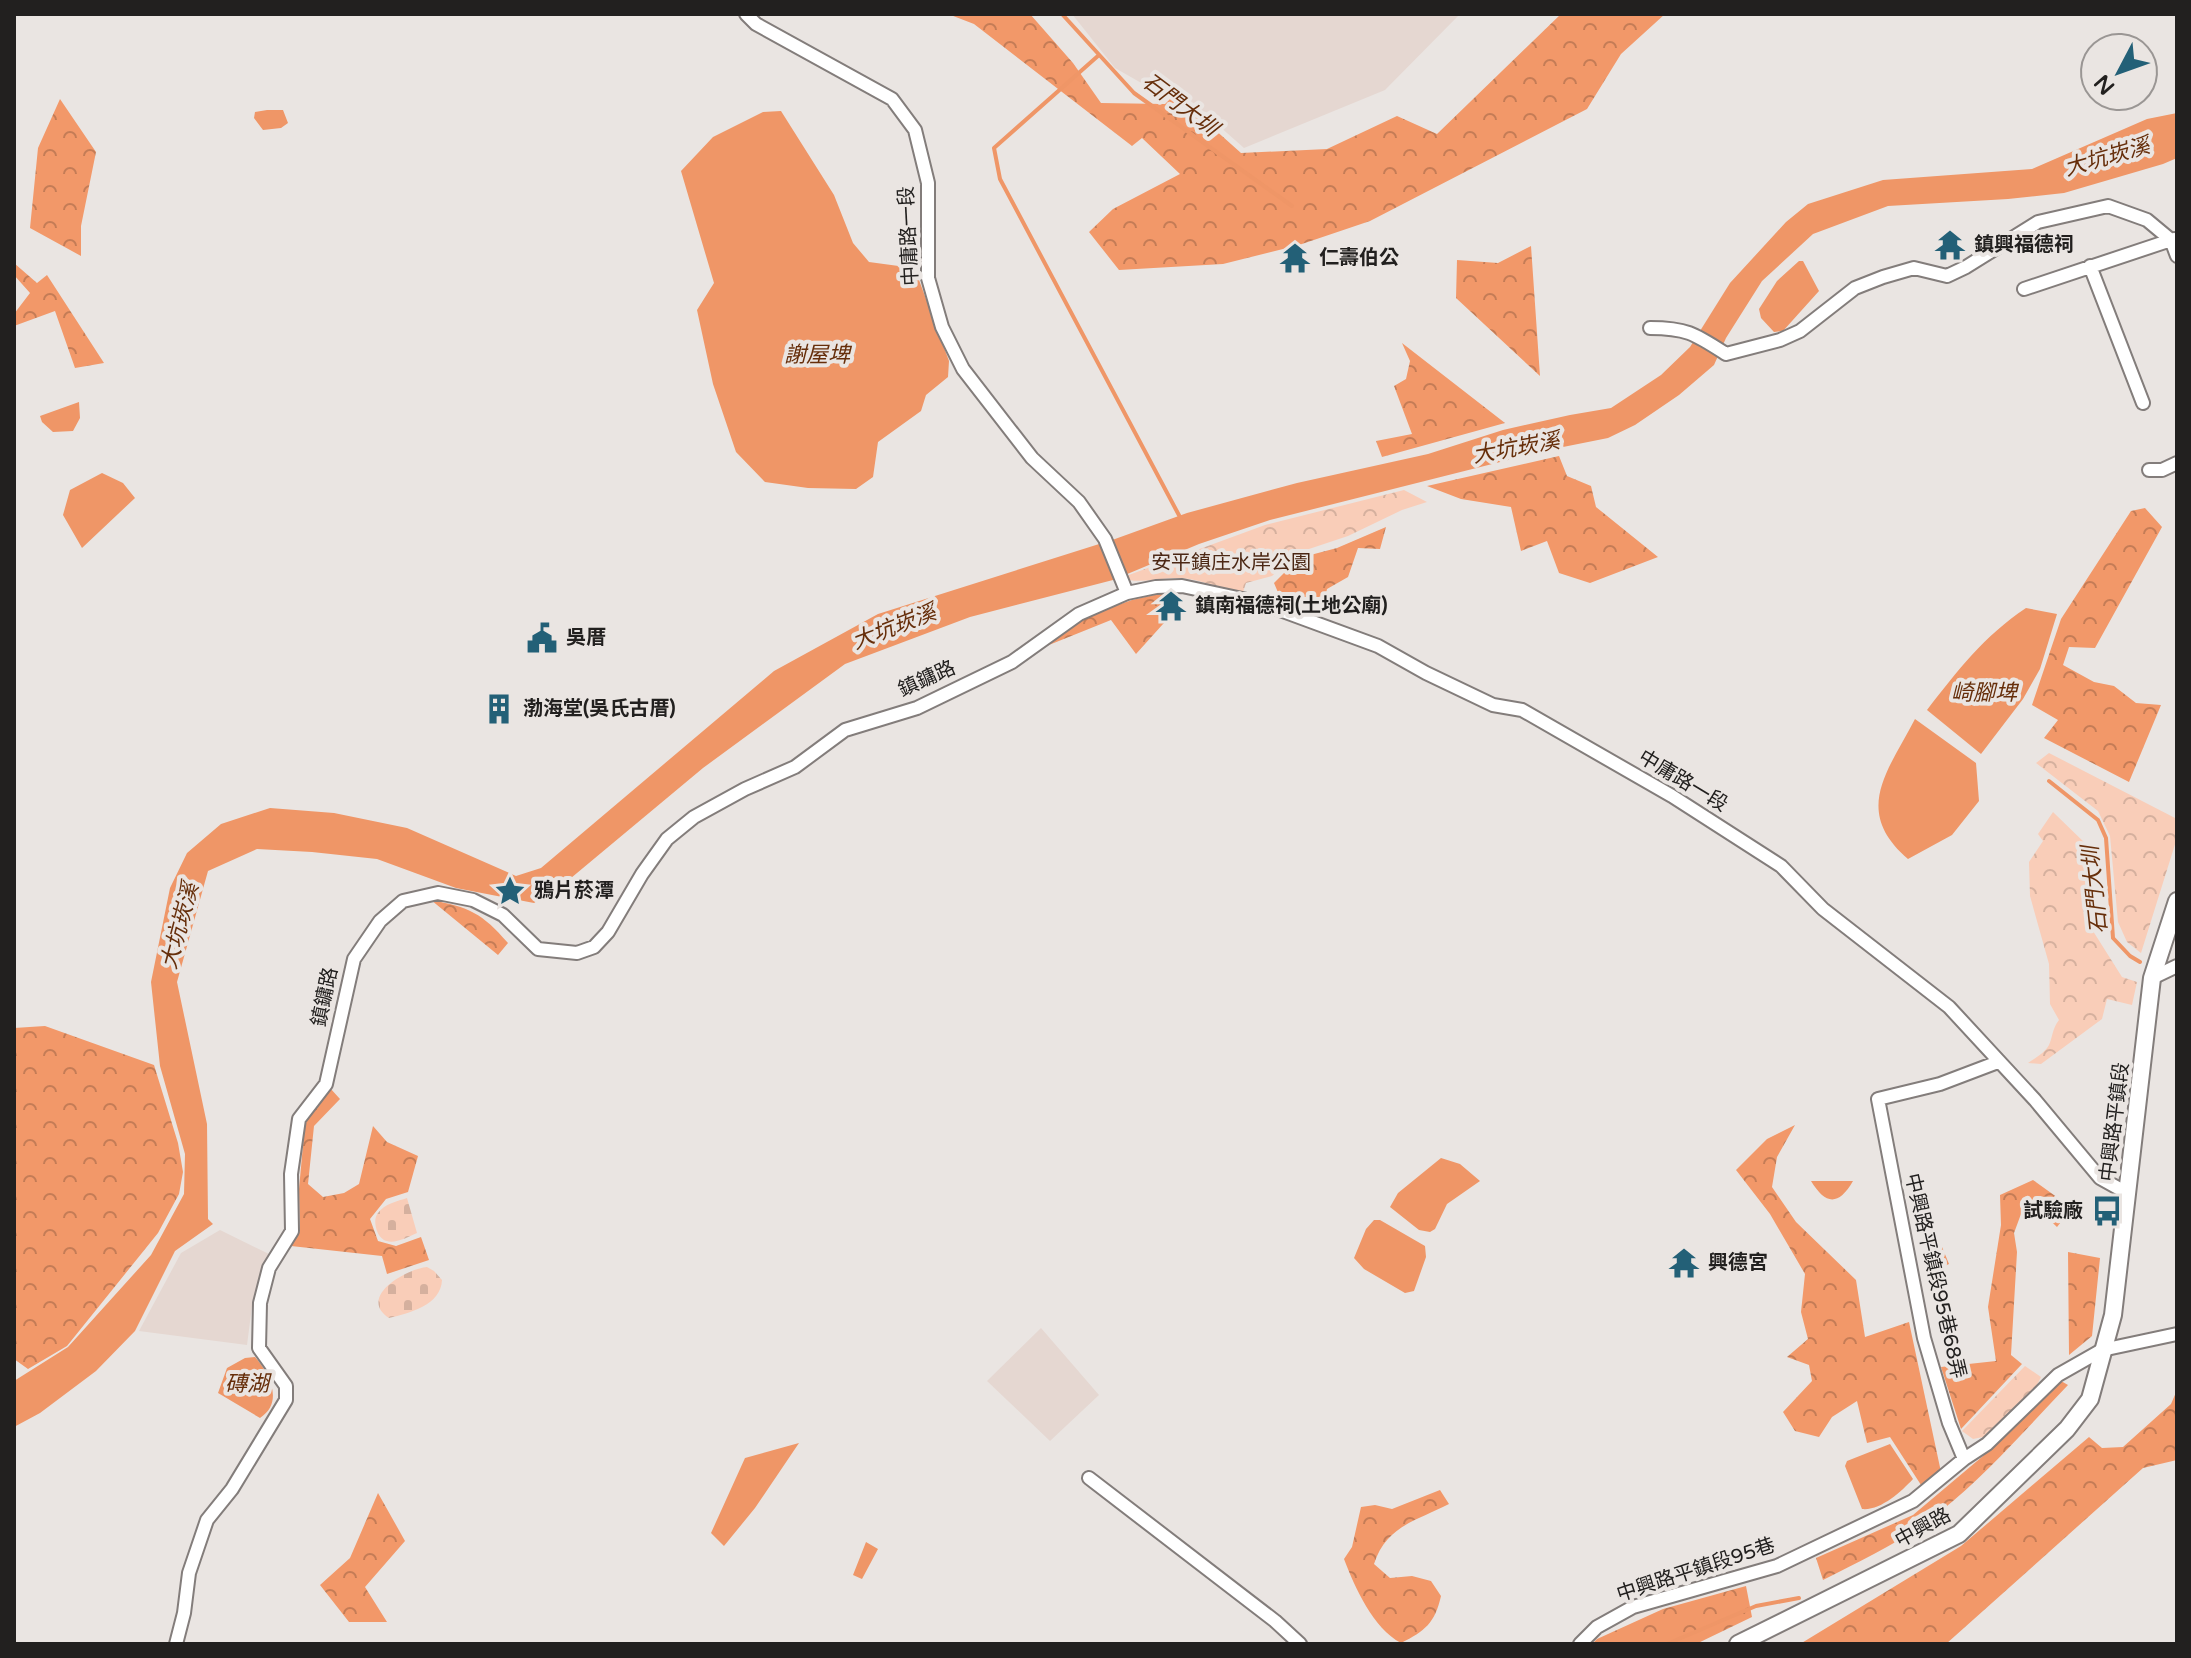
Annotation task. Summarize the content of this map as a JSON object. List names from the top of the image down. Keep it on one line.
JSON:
{"streets":{"street":["中庸路一段","鎮鏞路","中興路平鎮段","中興路平鎮段95巷68弄","中興路","中興路平鎮段95巷"]},"crossings":[["中庸路一段","鎮鏞路"],["中庸路一段","中興路平鎮段"],["中庸路一段","中興路平鎮段95巷68弄"],["中興路平鎮段","中興路"],["中興路平鎮段","中興路平鎮段95巷"],["中興路平鎮段95巷68弄","中興路平鎮段95巷"],["中興路","中興路平鎮段95巷"]],"water":["石門大圳","大坑崁溪","謝屋埤","崎腳埤","磚湖"],"parks":["安平鎮庄水岸公園"],"places":{"temple":["鎮興福德祠","仁壽伯公","鎮南福德祠(土地公廟)","興德宮"],"public building":["吳厝"],"building":["渤海堂(吳氏古厝)"],"place":["鴉片菸潭"],"bus stop":["試驗廠"]},"north":"bottom left"}
